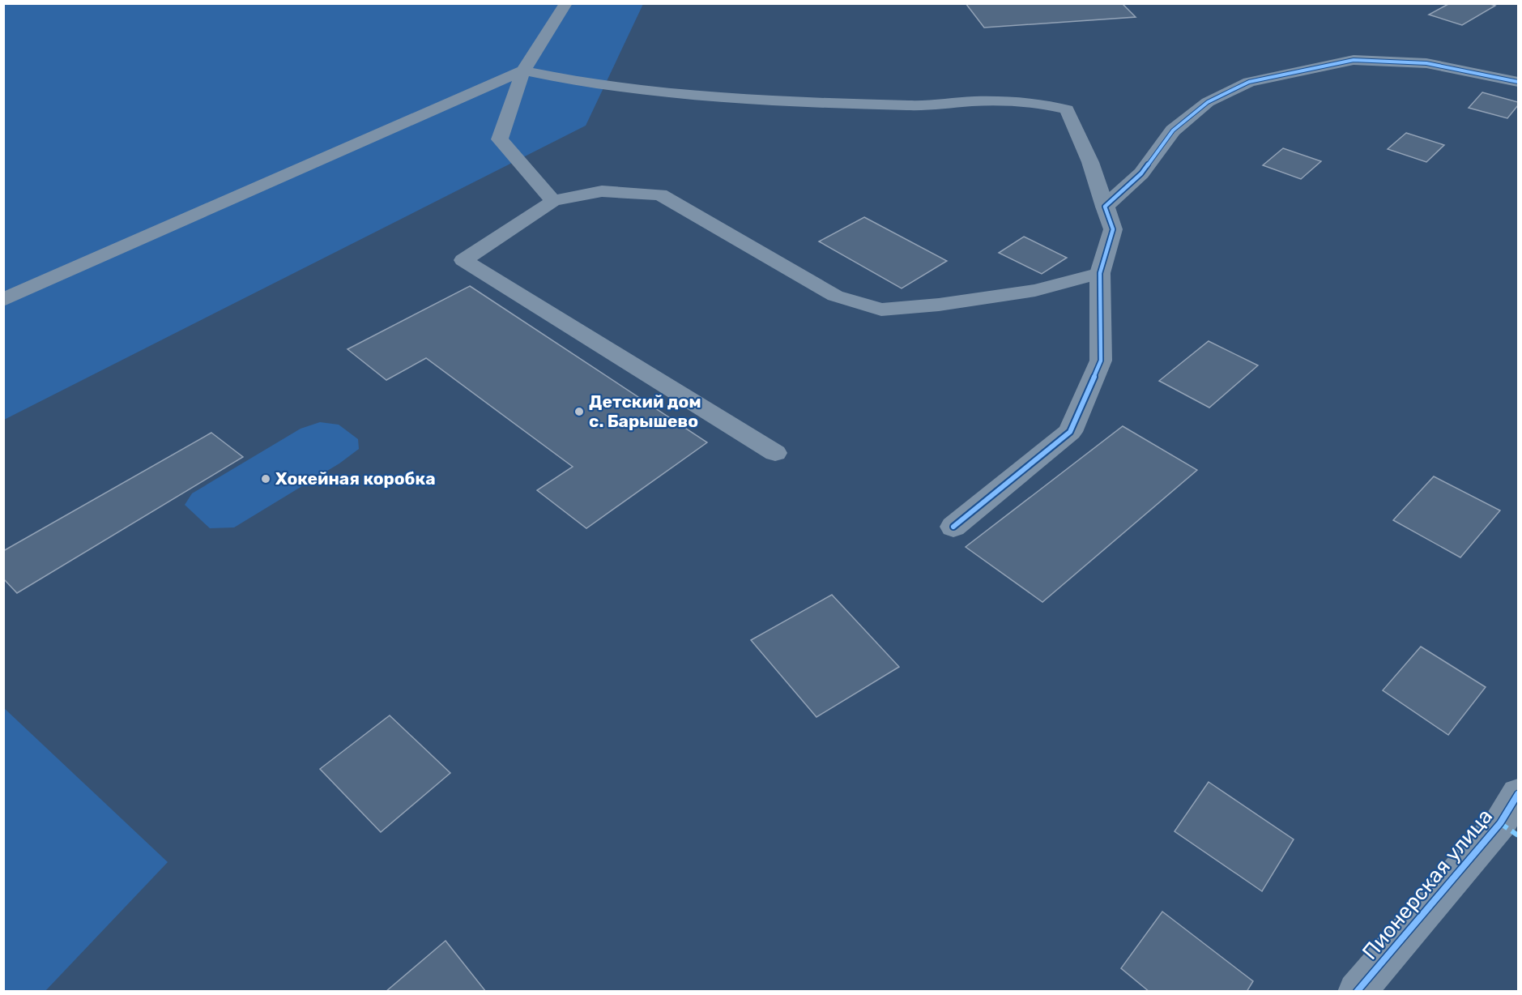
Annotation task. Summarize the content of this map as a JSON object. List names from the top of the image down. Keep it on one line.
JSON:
{"streets":{"street":["Пионерская улица"]},"places":["Детский дом с. Барышево","Хокейная коробка"]}
